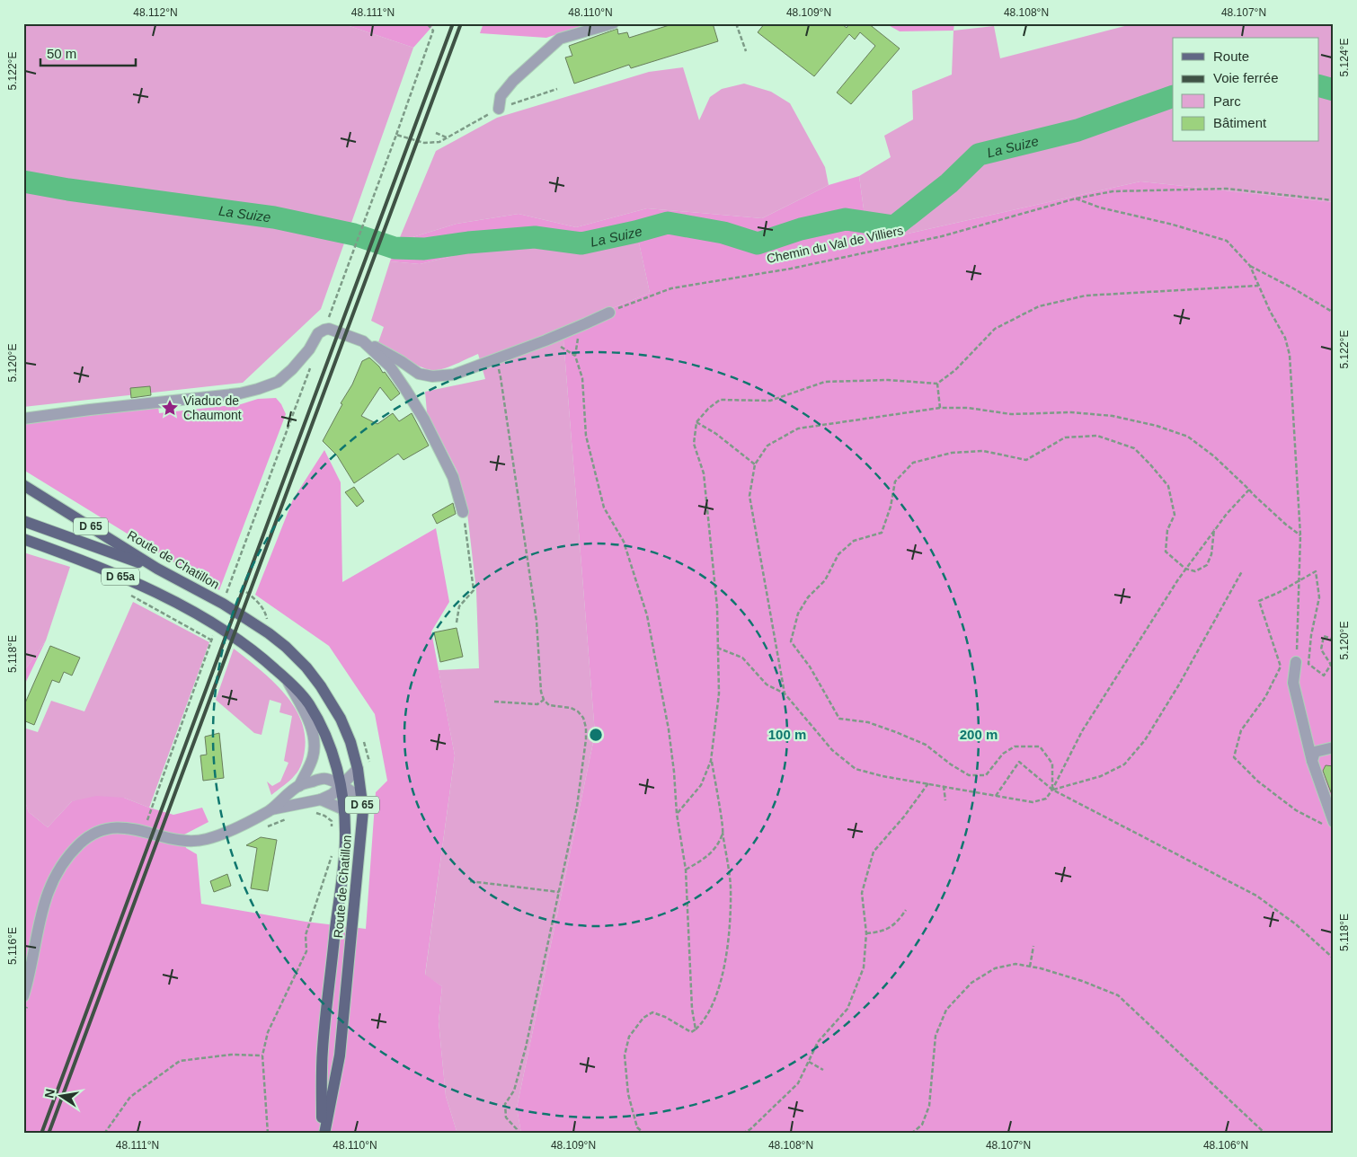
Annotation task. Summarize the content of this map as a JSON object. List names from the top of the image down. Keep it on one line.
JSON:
{"streets":{"main road":["D 65","Route de Chatillon","D 65a"],"path":["Chemin du Val de Villiers"]},"crossings":[["Route de Chatillon","D 65a"]],"water":["La Suize"],"places":{"place":["Viaduc de Chaumont"]},"legend":["Route","Voie ferrée","Parc","Bâtiment"],"scale_bar":"50 m","north":"left","coordinates":["48.112°N","48.111°N","48.110°N","48.109°N","48.108°N","48.107°N","5.124°E","5.122°E","5.120°E","5.118°E","5.116°E","48.106°N"],"rings":["100 m","200 m"]}
